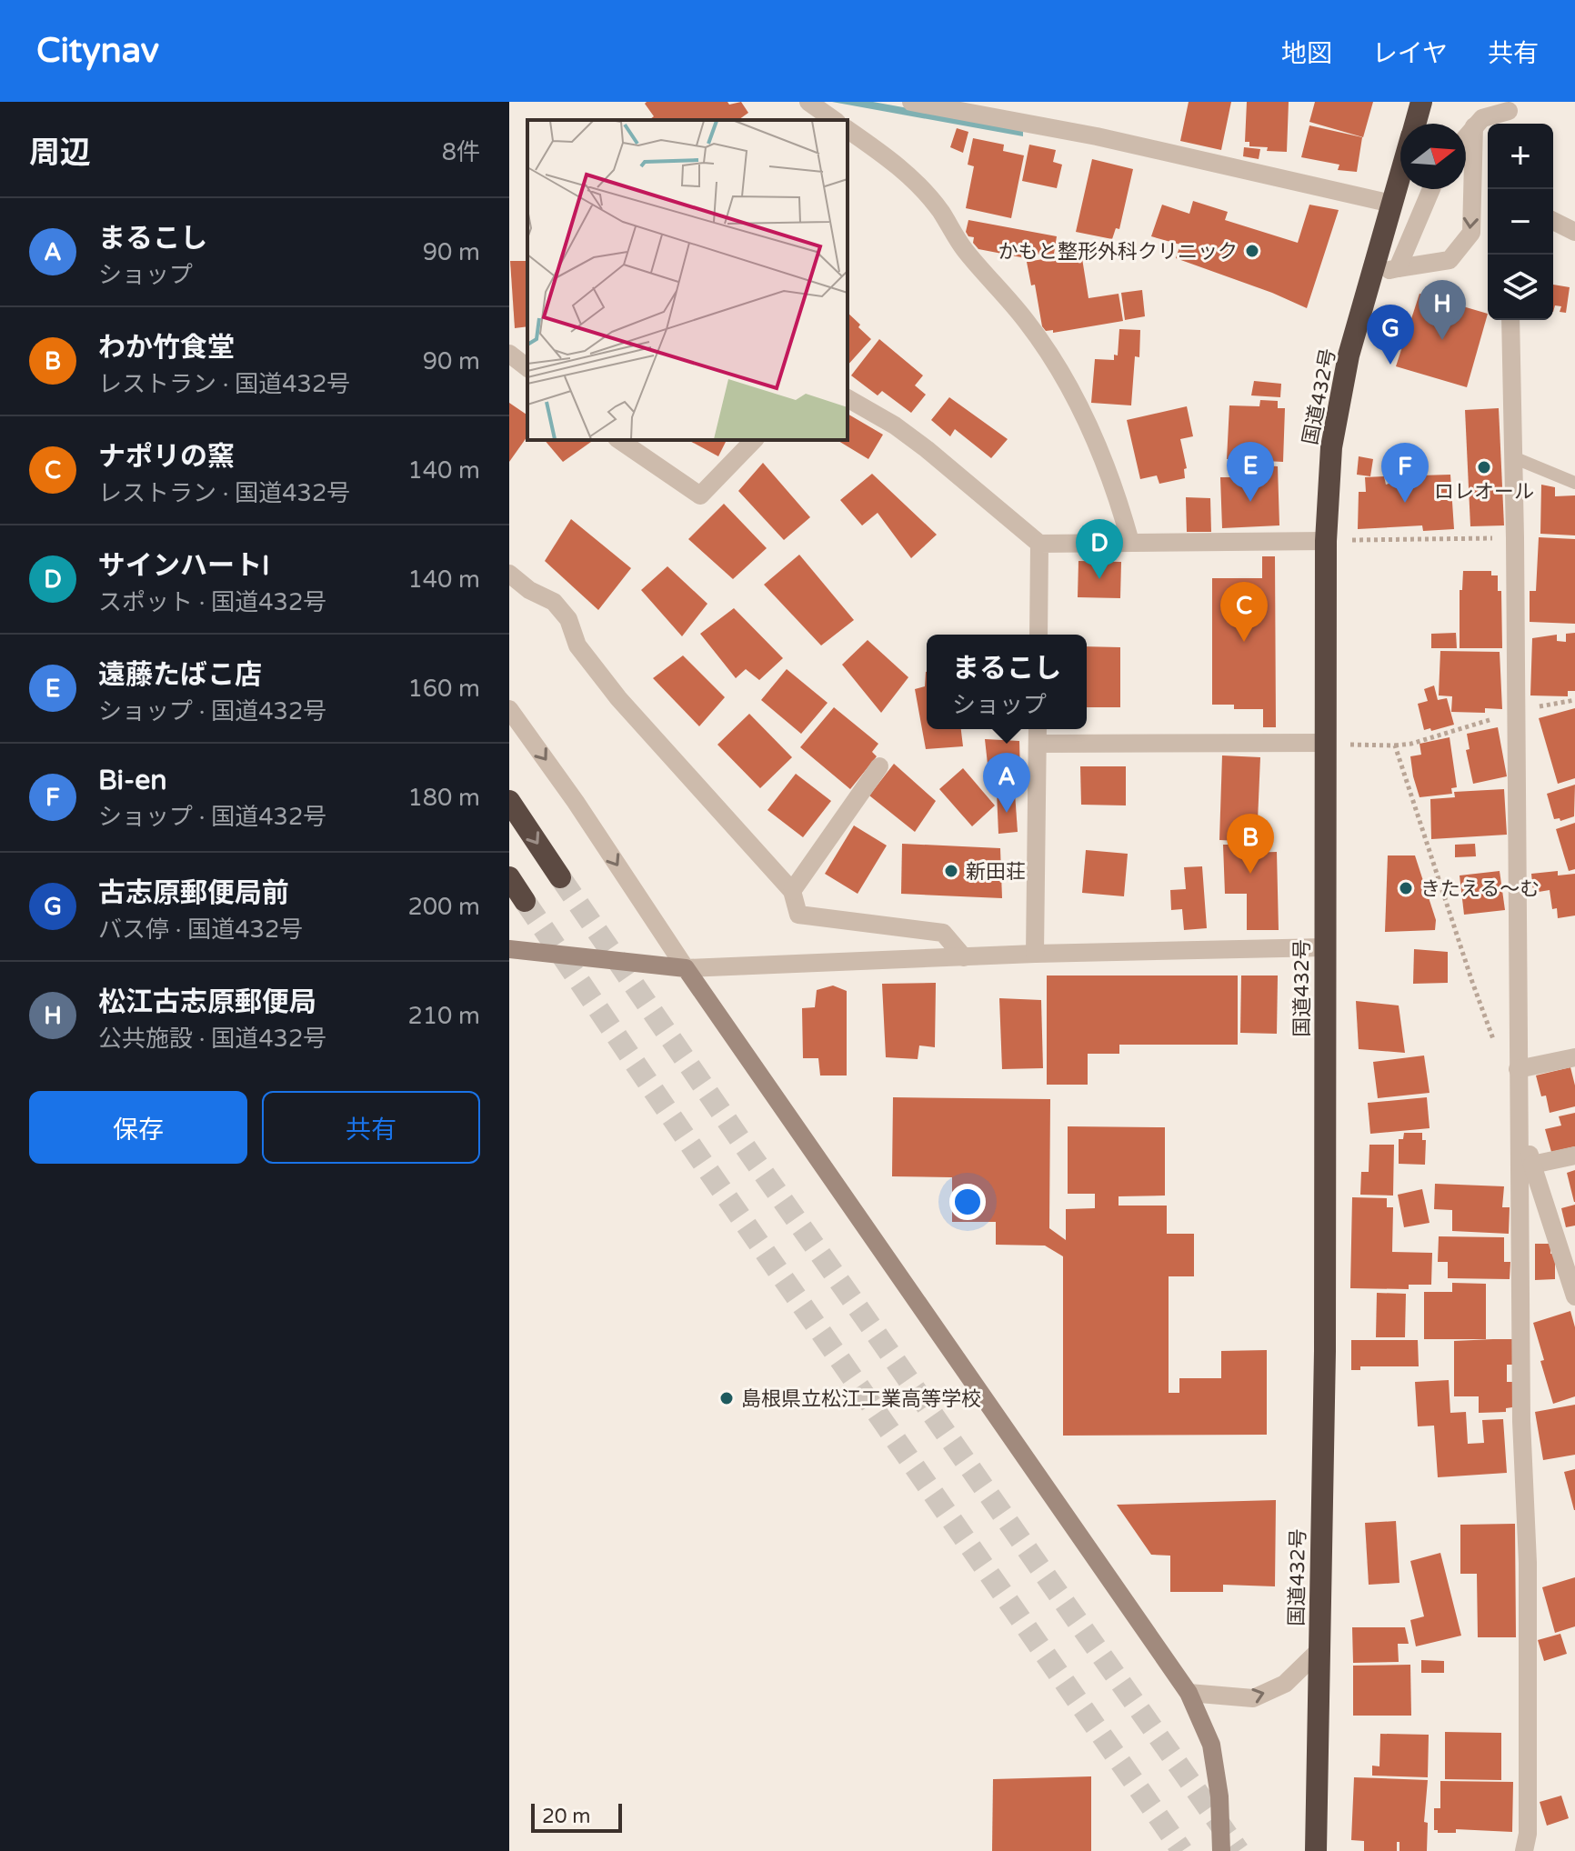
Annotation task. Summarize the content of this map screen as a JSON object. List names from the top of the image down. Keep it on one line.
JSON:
{"streets":{"highway":["国道432号"]},"places":["かもと整形外科クリニック","ロレオール","新田荘","きたえる～む","島根県立松江工業高等学校"],"scale_bar":"20 m","north":"right","page":{"header":"Citynav","nav":["地図","レイヤ","共有"],"heading":["周辺","8件"],"map_buttons":["+","−"],"list":[{"mark":"A","name":"まるこし","note":"ショップ","value":"90 m"},{"mark":"B","name":"わか竹食堂","note":"レストラン · 国道432号","value":"90 m"},{"mark":"C","name":"ナポリの窯","note":"レストラン · 国道432号","value":"140 m"},{"mark":"D","name":"サインハートI","note":"スポット · 国道432号","value":"140 m"},{"mark":"E","name":"遠藤たばこ店","note":"ショップ · 国道432号","value":"160 m"},{"mark":"F","name":"Bi-en","note":"ショップ · 国道432号","value":"180 m"},{"mark":"G","name":"古志原郵便局前","note":"バス停 · 国道432号","value":"200 m"},{"mark":"H","name":"松江古志原郵便局","note":"公共施設 · 国道432号","value":"210 m"}],"pins":["H","G","E","F","D","C","A","B"],"popup":["まるこし","ショップ"],"buttons":["保存","共有"],"scale":"20 m"}}
